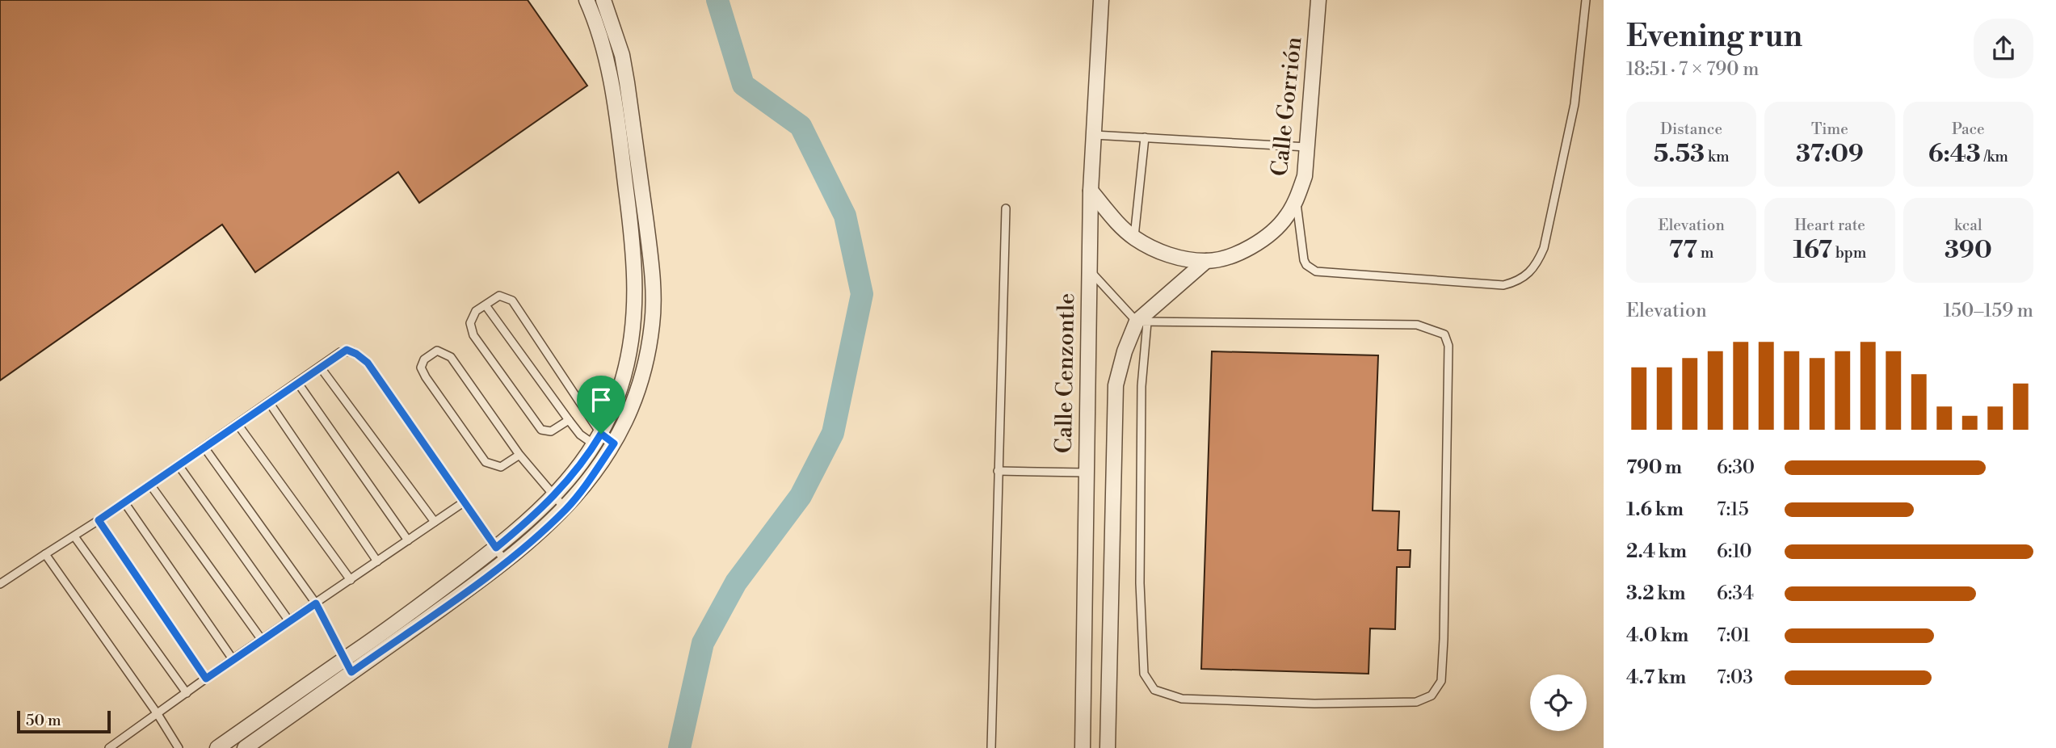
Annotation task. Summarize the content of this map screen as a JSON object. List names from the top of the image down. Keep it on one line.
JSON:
{"streets":{"street":["Calle Gorrión","Calle Cenzontle"]},"crossings":[["Calle Gorrión","Calle Cenzontle"]],"scale_bar":"50 m","page":{"heading":["Evening run","18:51 · 7 × 790 m"],"stats":[["Distance","5.53 km"],["Time","37:09"],["Pace","6:43 /km"],["Elevation","77 m"],["Heart rate","167 bpm"],["kcal","390"]],"chart":["Elevation","150–159 m"],"list":[{"name":"790 m","note":"6:30"},{"name":"1.6 km","note":"7:15"},{"name":"2.4 km","note":"6:10"},{"name":"3.2 km","note":"6:34"},{"name":"4.0 km","note":"7:01"},{"name":"4.7 km","note":"7:03"}],"scale":"50 m"}}
